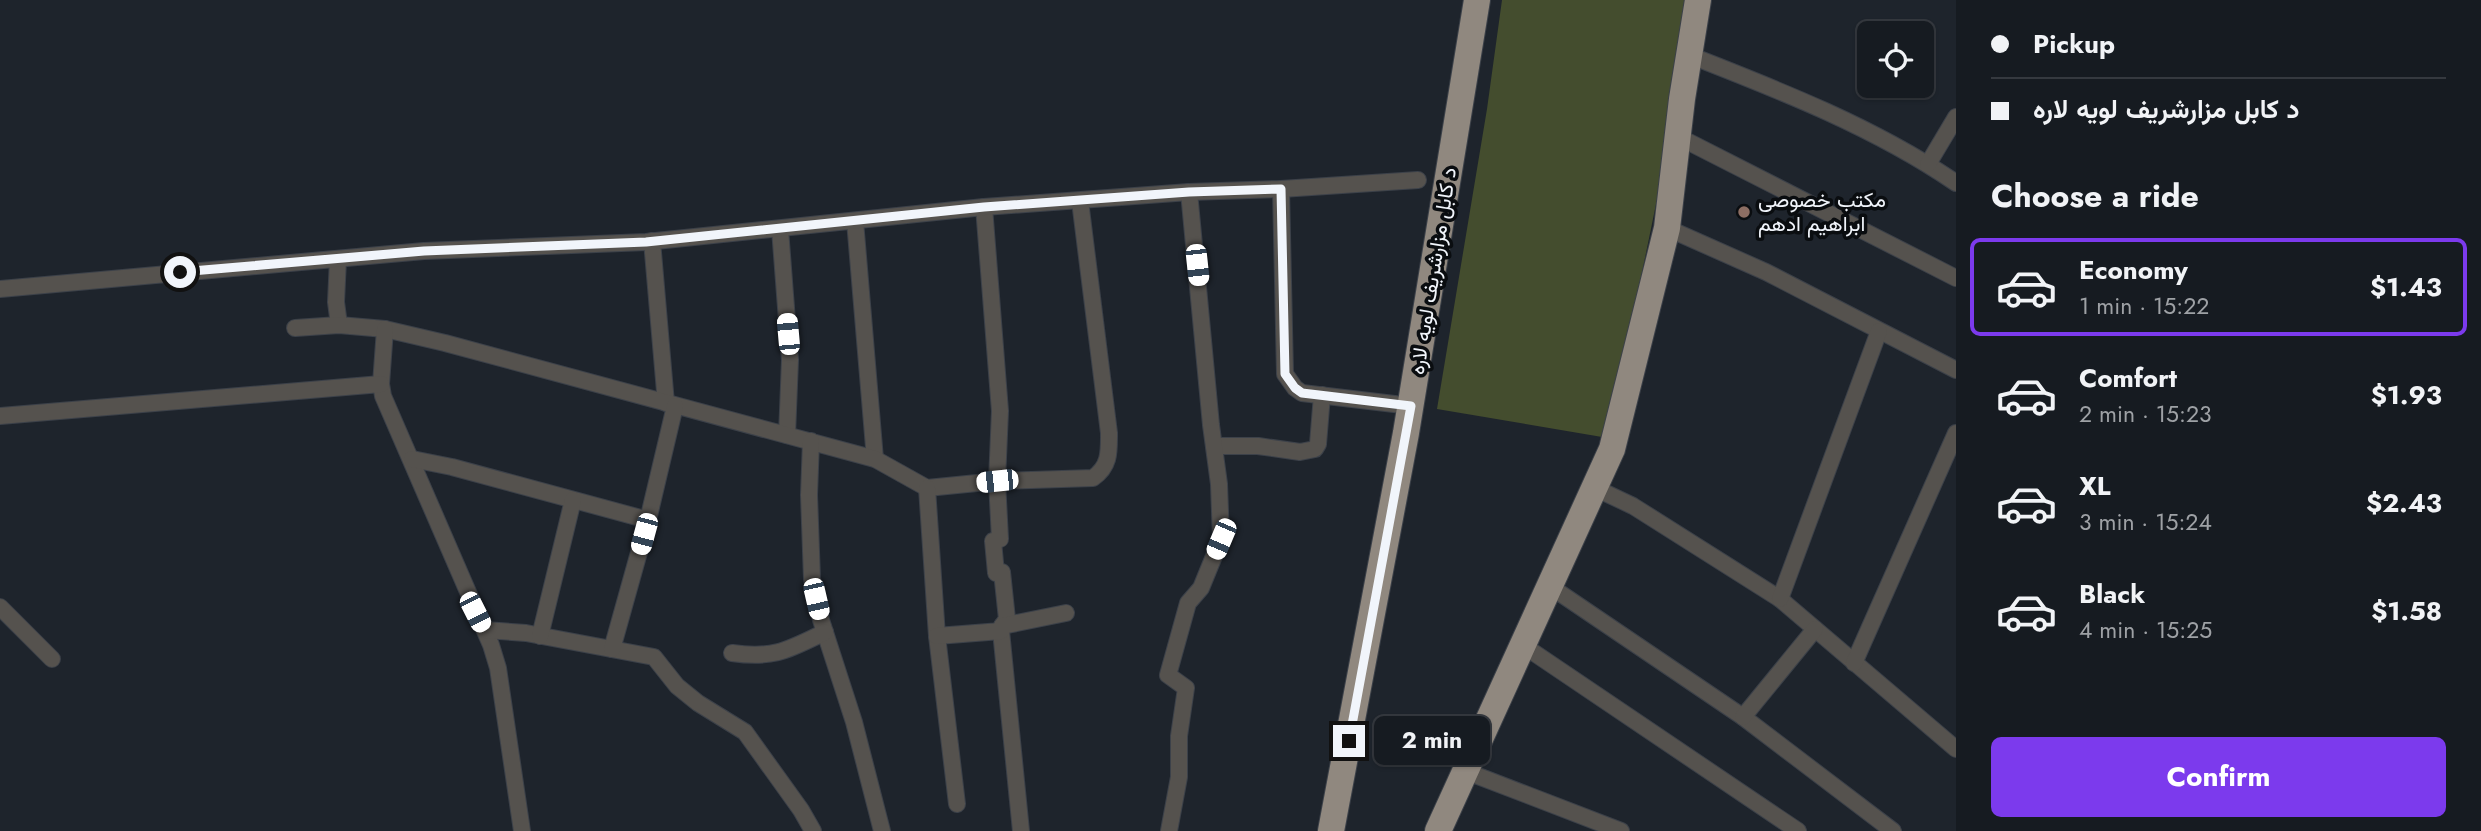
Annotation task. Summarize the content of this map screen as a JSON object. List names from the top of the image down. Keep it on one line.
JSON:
{"streets":{"highway":["د کابل مزارشریف لویه لاره"]},"places":["مکتب خصوصی ابراهیم ادهم"],"page":{"banner":["Pickup","د کابل مزارشریف لویه لاره"],"heading":"Choose a ride","list":[{"name":"Economy","note":"1 min · 15:22","value":"$1.43"},{"name":"Comfort","note":"2 min · 15:23","value":"$1.93"},{"name":"XL","note":"3 min · 15:24","value":"$2.43"},{"name":"Black","note":"4 min · 15:25","value":"$1.58"}],"bubble":"2 min","buttons":"Confirm"}}
